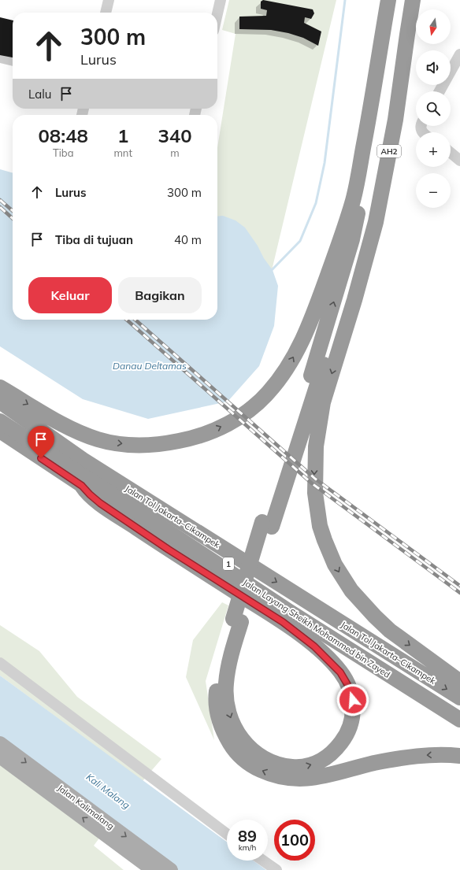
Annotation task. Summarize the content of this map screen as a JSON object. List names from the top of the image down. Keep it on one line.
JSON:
{"streets":{"highway":["AH2","Jalan Tol Jakarta–Cikampek","1","Jalan Layang Sheikh Mohammed bin Zayed"],"main road":["Jalan Kalimalang"]},"water":["Danau Deltamas","Kali Malang"],"north":"bottom","page":{"map_buttons":["+","−"],"turn":["300 m","Lurus"],"then":"Lalu","eta":["08:48","Tiba","1","mnt","340","m"],"list":[{"name":"Lurus","value":"300 m"},{"name":"Tiba di tujuan","value":"40 m"}],"buttons":["Keluar","Bagikan"],"speed":"89 km/h","limit":"100"}}
